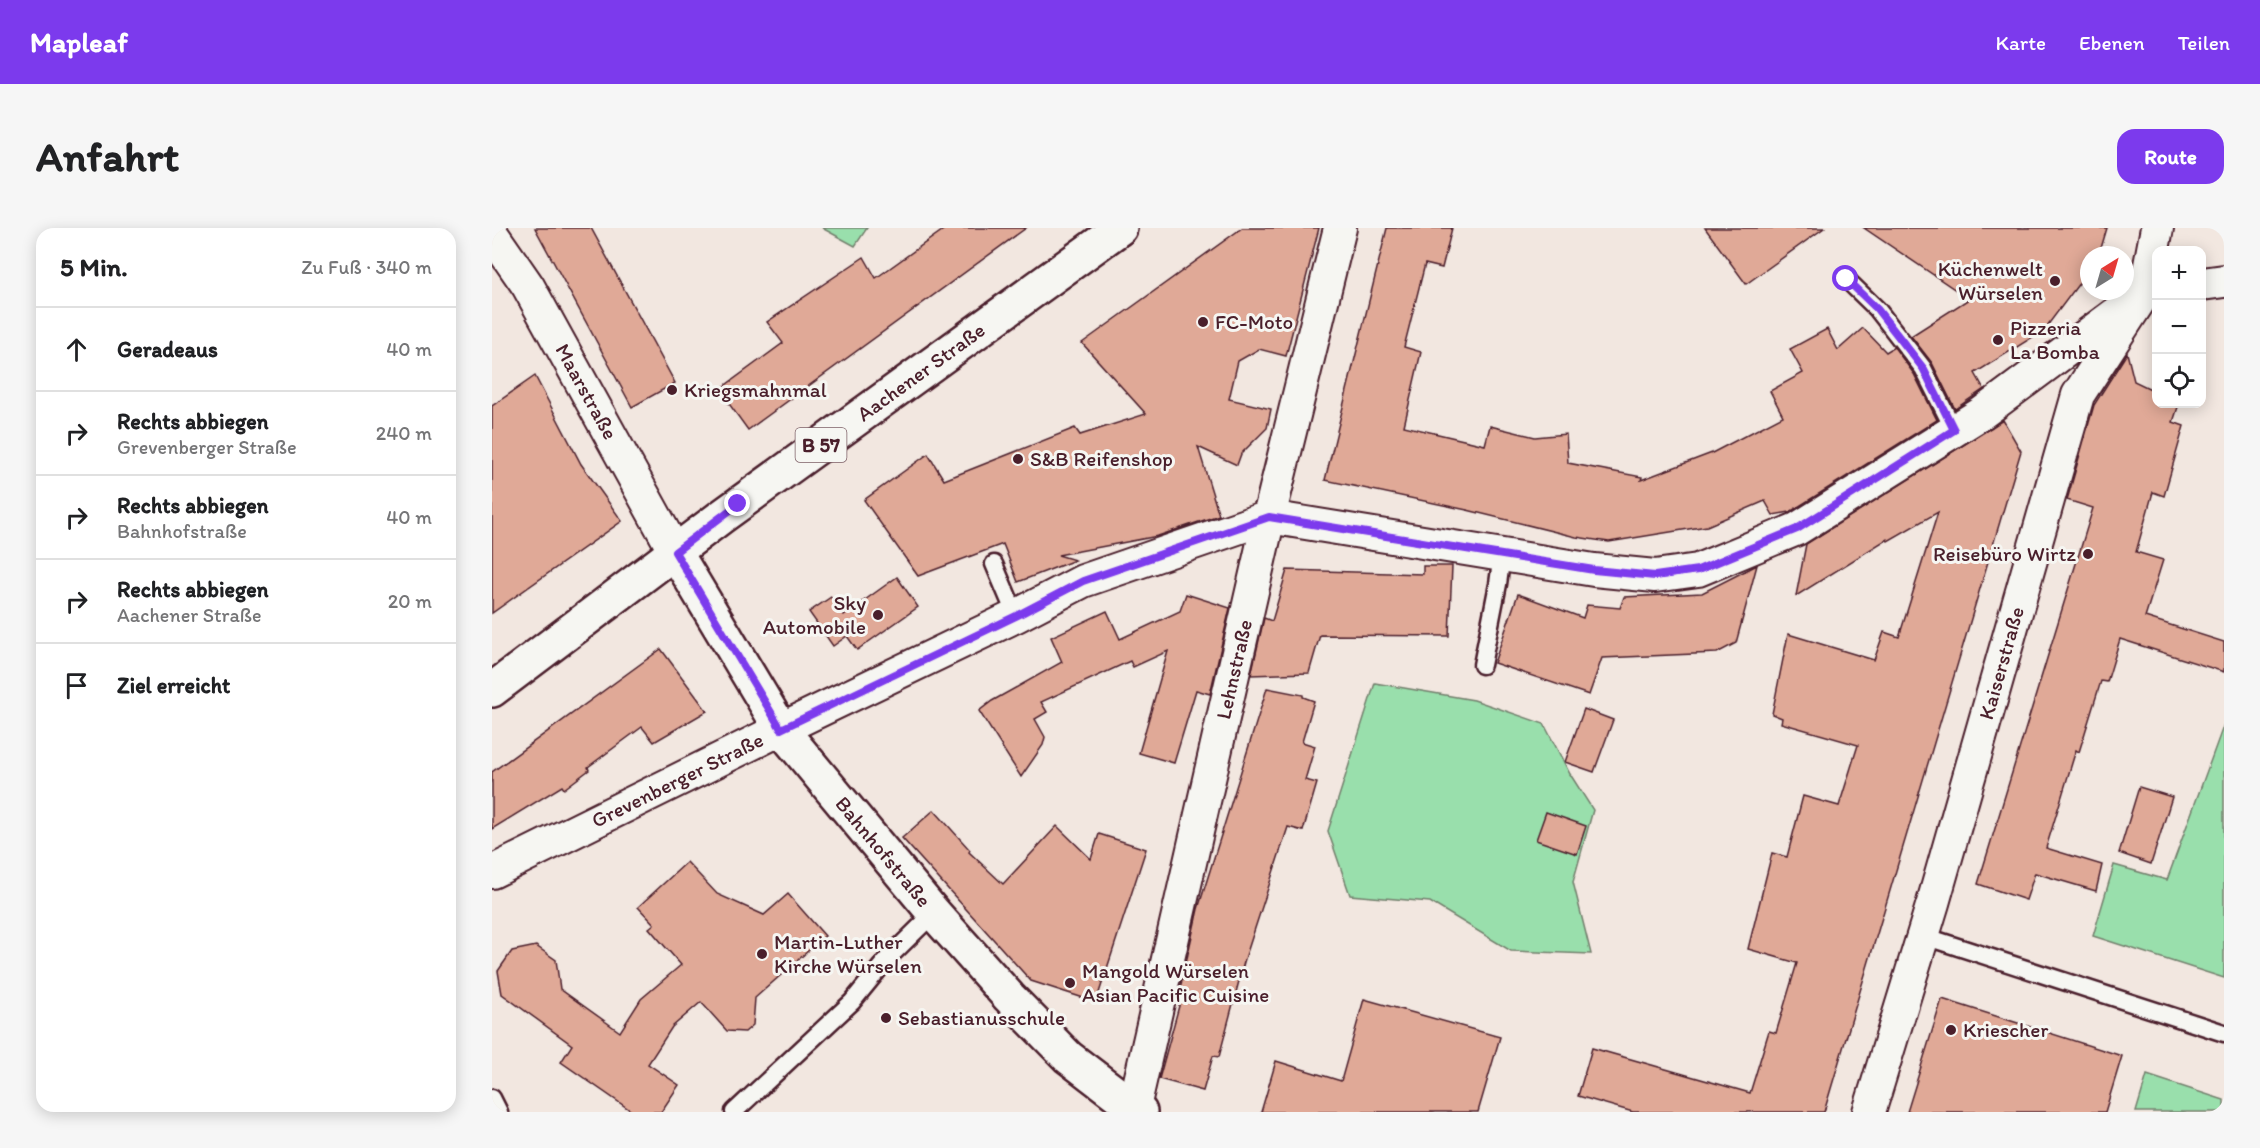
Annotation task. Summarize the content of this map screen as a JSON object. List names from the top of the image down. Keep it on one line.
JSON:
{"streets":{"main road":["Aachener Straße","B 57","Bahnhofstraße"],"street":["Maarstraße","Kaiserstraße","Lehnstraße","Grevenberger Straße"]},"crossings":[["Aachener Straße","Maarstraße"],["Aachener Straße","Bahnhofstraße"],["Maarstraße","Bahnhofstraße"],["Kaiserstraße","Grevenberger Straße"],["Lehnstraße","Grevenberger Straße"],["Lehnstraße","Bahnhofstraße"],["Grevenberger Straße","Bahnhofstraße"]],"places":["Küchenwelt Würselen","FC-Moto","Pizzeria La Bomba","Kriegsmahnmal","S&B Reifenshop","Reisebüro Wirtz","Sky Automobile","Martin-Luther Kirche Würselen","Mangold Würselen Asian Pacific Cuisine","Sebastianusschule","Kriescher"],"north":"top right","page":{"header":"Mapleaf","nav":["Karte","Ebenen","Teilen"],"buttons":"Route","title":"Anfahrt","heading":["5 Min.","Zu Fuß · 340 m"],"map_buttons":["+","−"],"list":[["Geradeaus","40 m"],["Rechts abbiegen","Grevenberger Straße","240 m"],["Rechts abbiegen","Bahnhofstraße","40 m"],["Rechts abbiegen","Aachener Straße","20 m"],"Ziel erreicht"]}}
